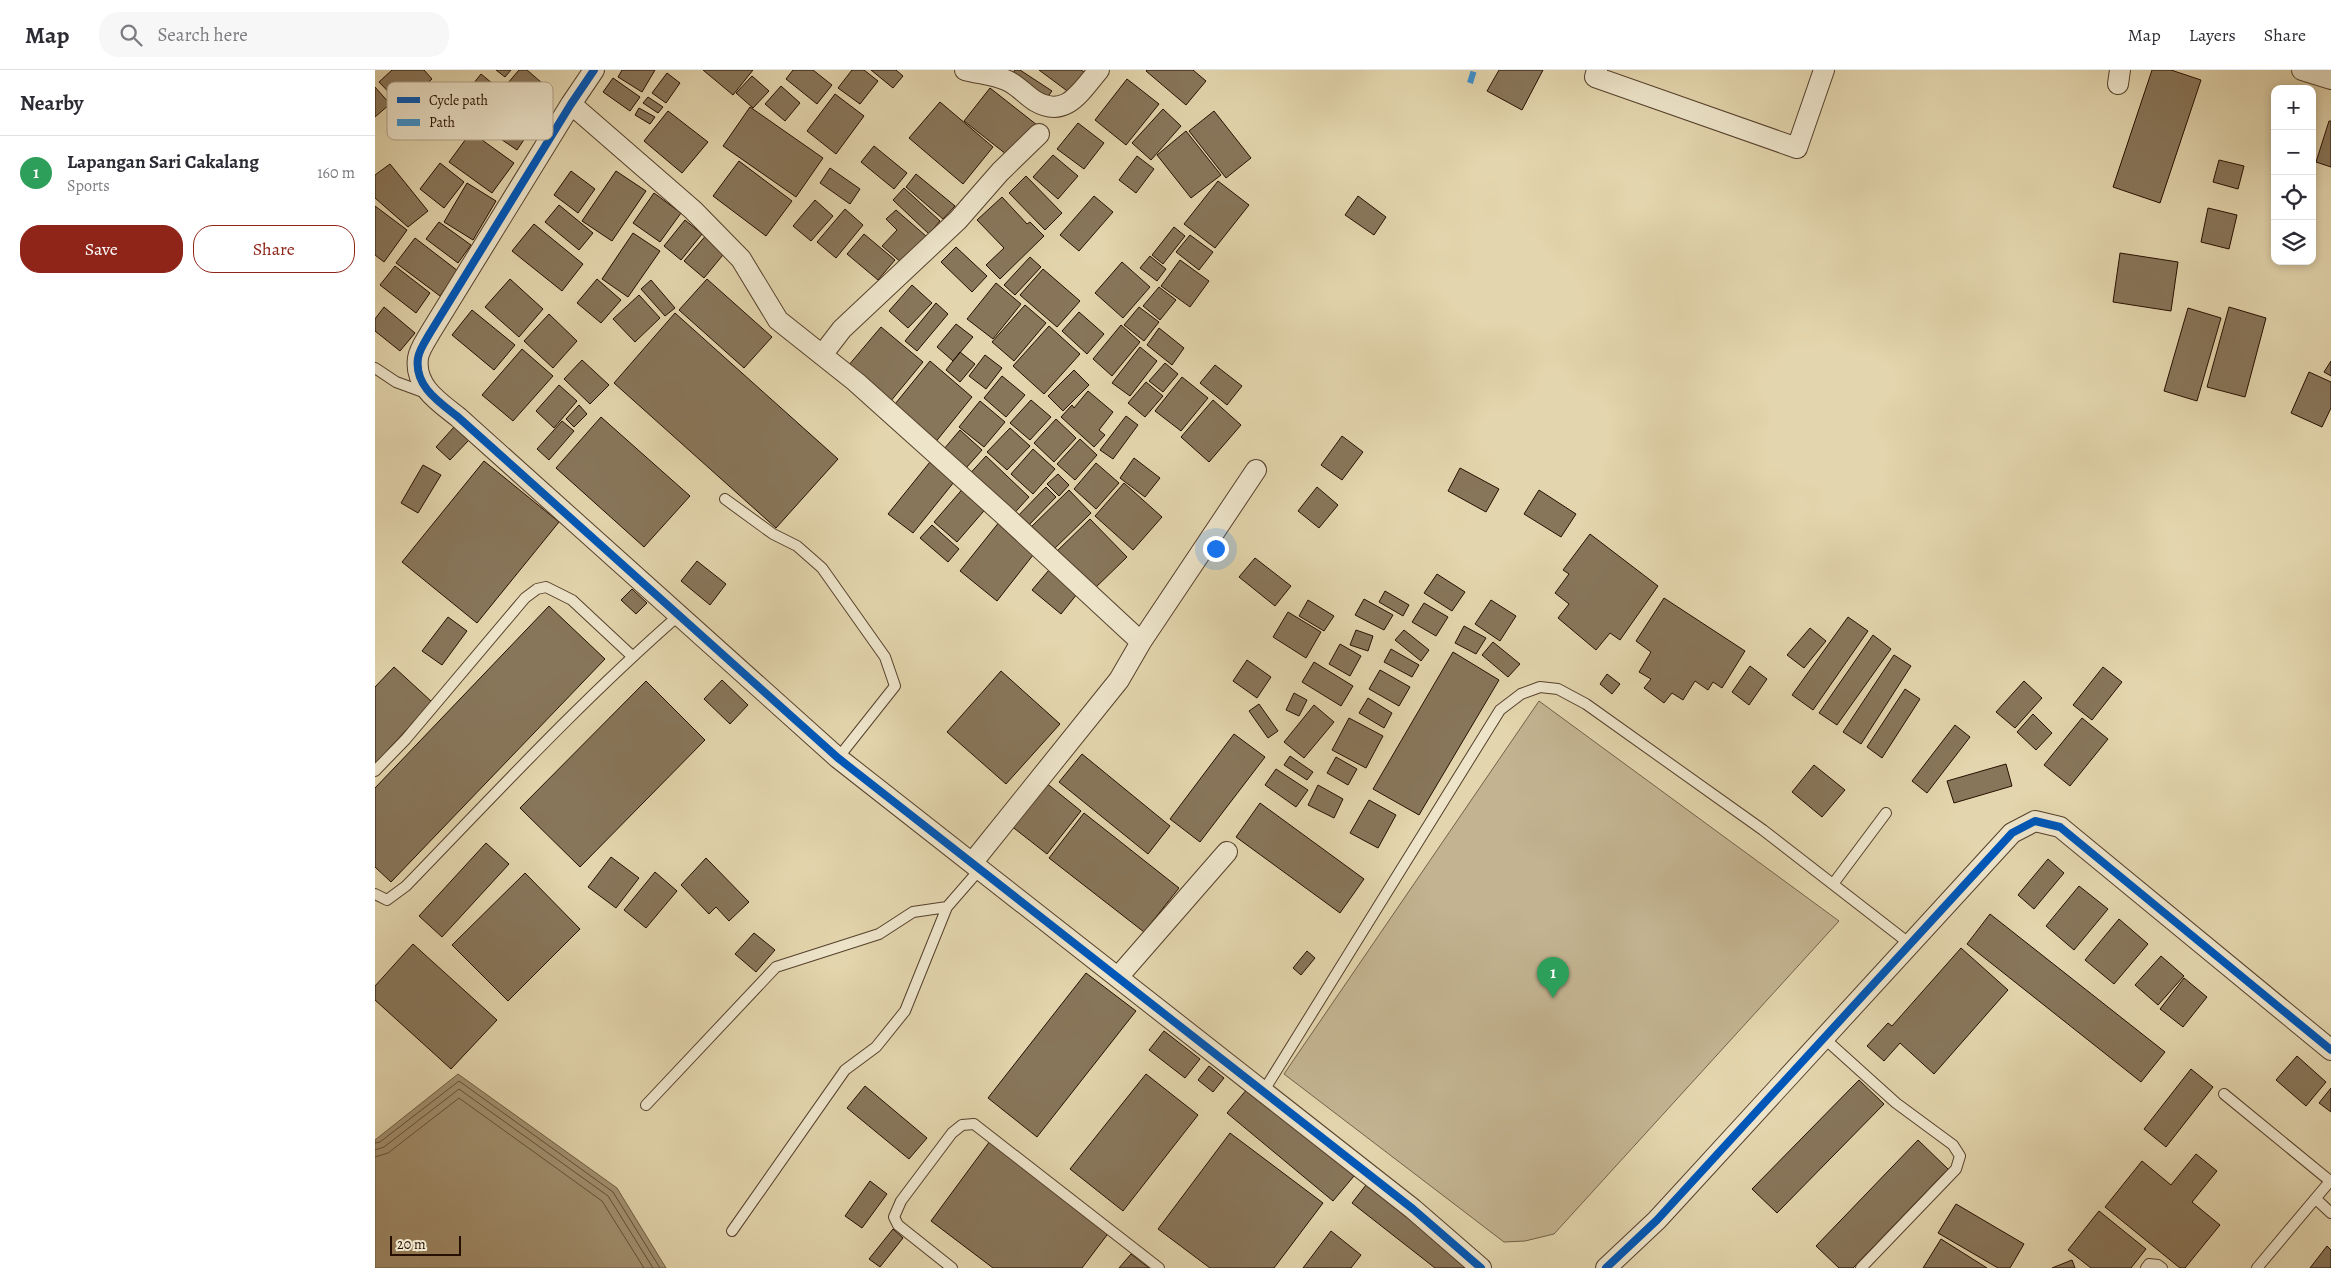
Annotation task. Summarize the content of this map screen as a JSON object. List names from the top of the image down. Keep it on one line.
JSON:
{"legend":["Cycle path","Path"],"scale_bar":"20 m","page":{"header":"Map","search":"Search here","nav":["Map","Layers","Share"],"heading":"Nearby","map_buttons":["+","−"],"list":[{"mark":"1","name":"Lapangan Sari Cakalang","note":"Sports","value":"160 m"}],"buttons":["Save","Share"],"pins":"1","scale":"20 m"}}
